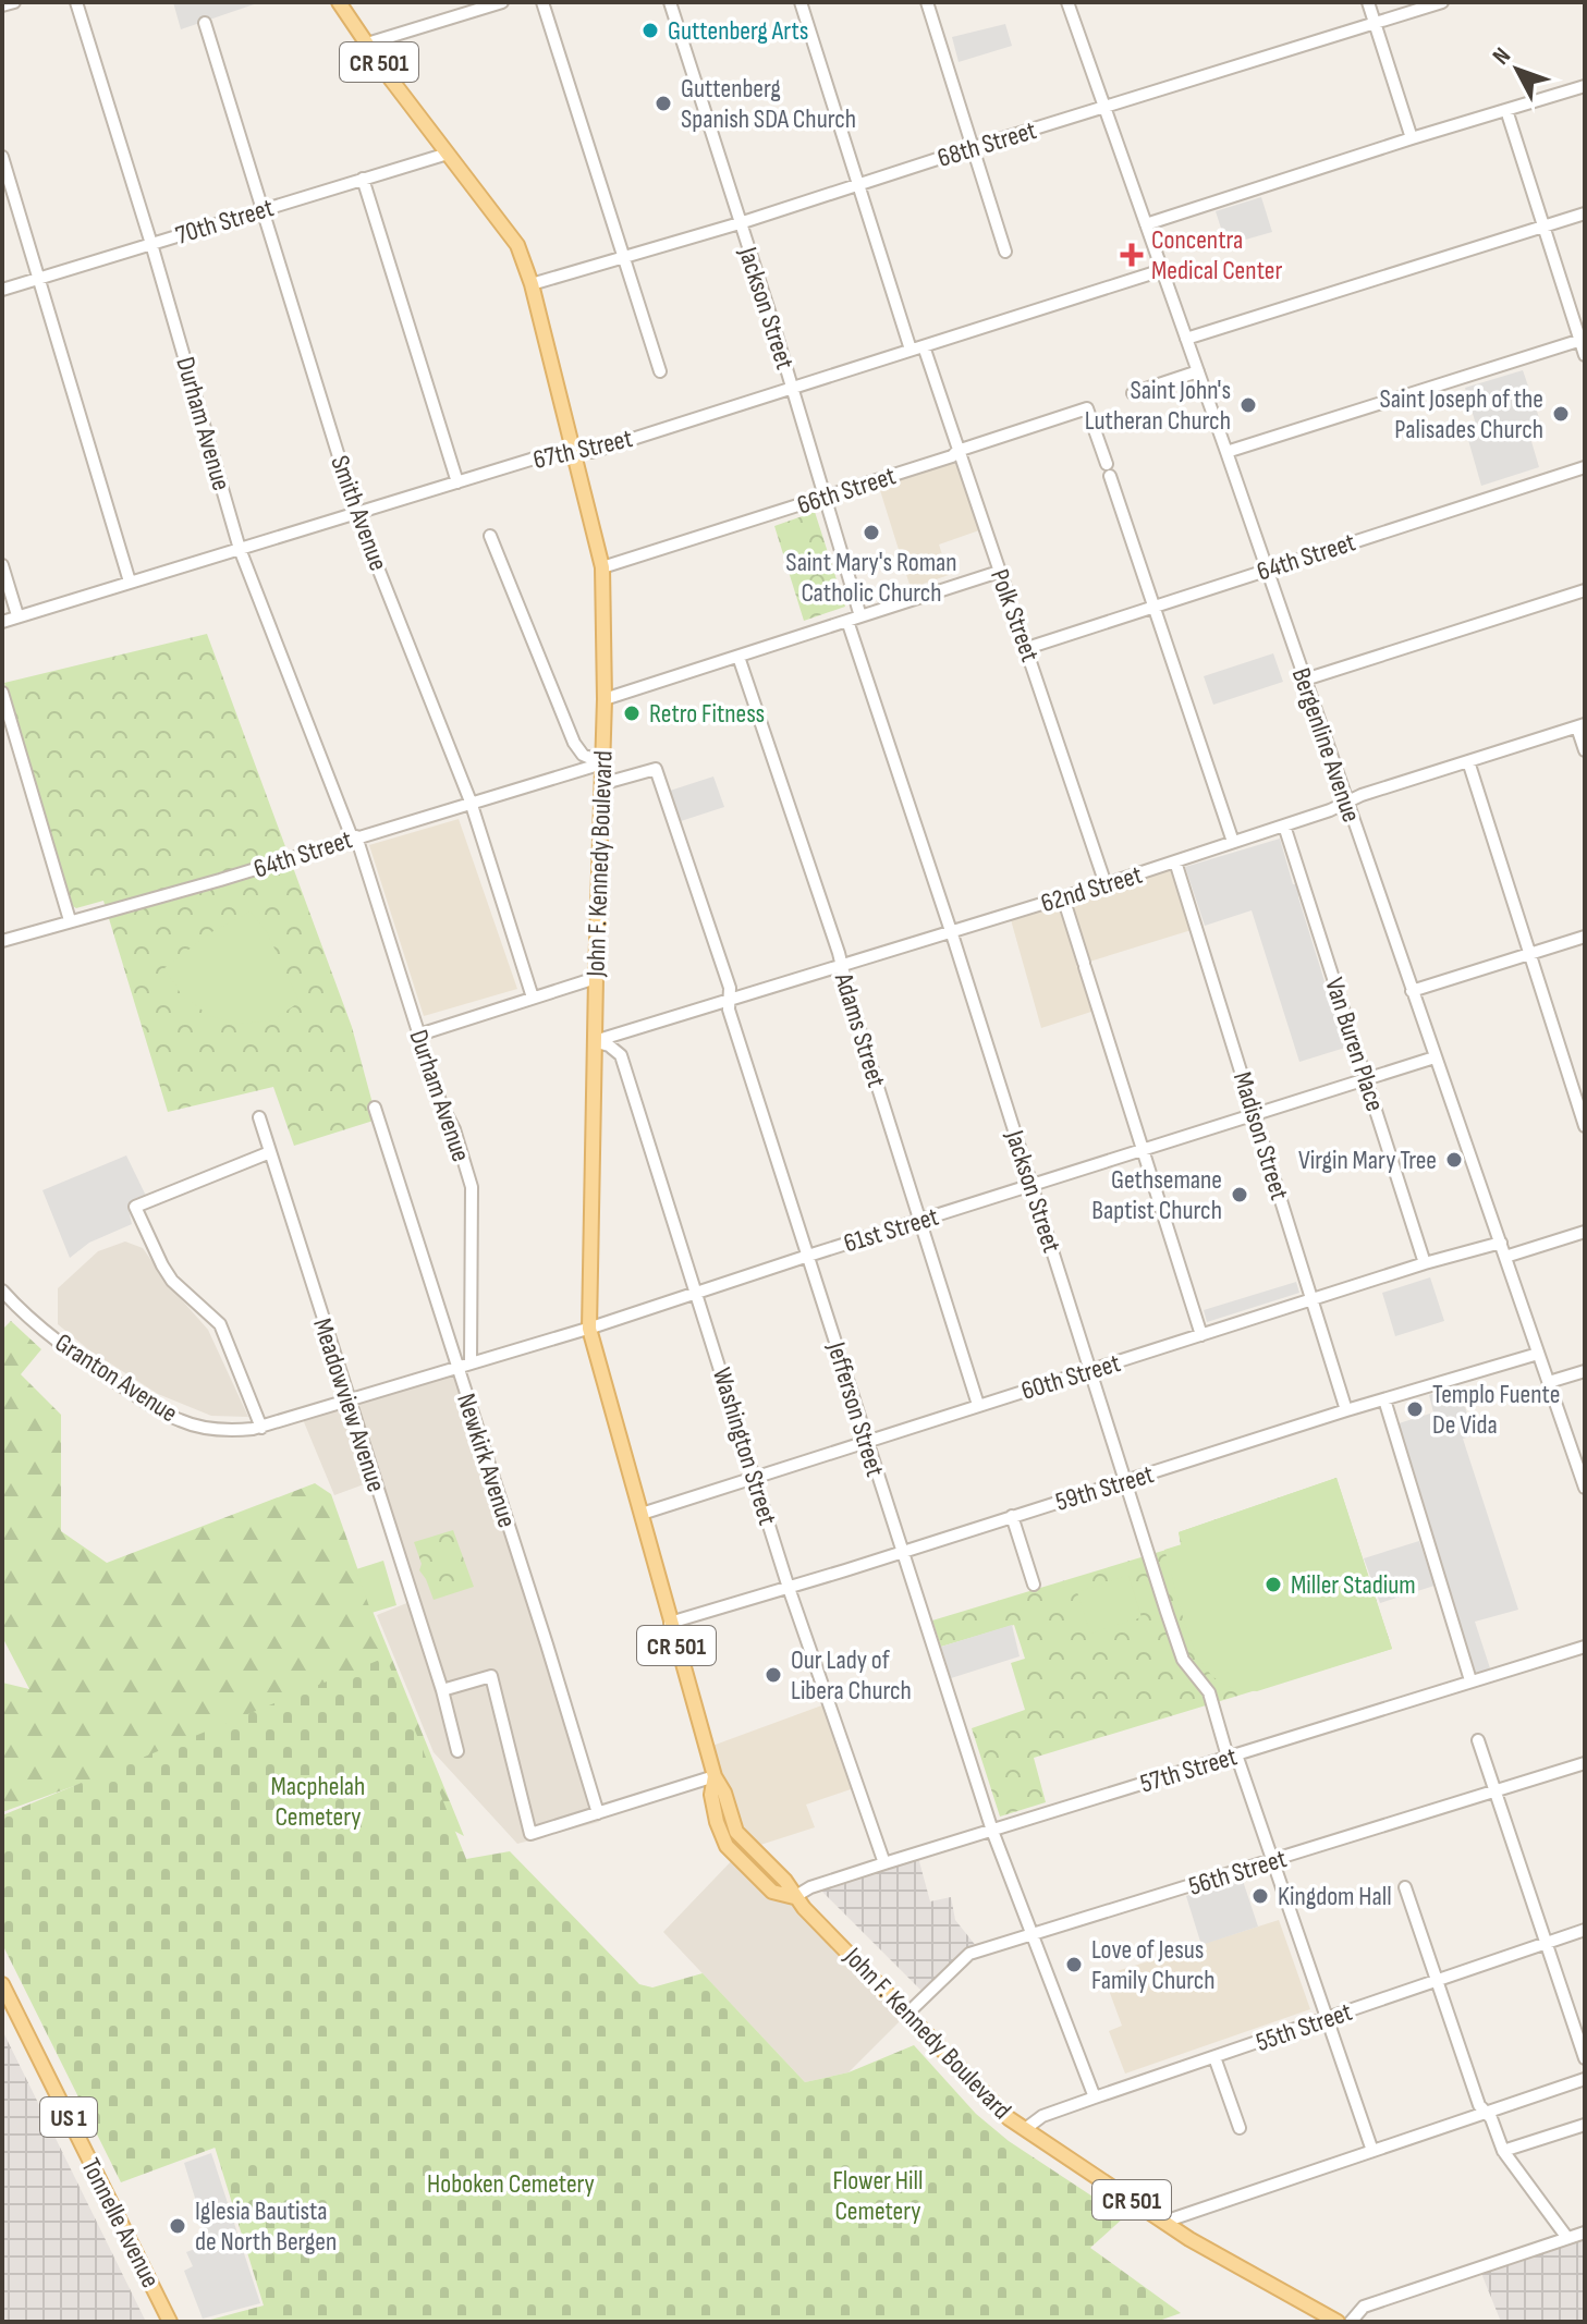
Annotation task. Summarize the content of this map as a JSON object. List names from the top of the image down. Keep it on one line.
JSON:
{"streets":{"main road":["CR 501","John F. Kennedy Boulevard","US 1","Tonnelle Avenue"],"street":["68th Street","70th Street","Jackson Street","Durham Avenue","67th Street","66th Street","Smith Avenue","64th Street","Polk Street","Bergenline Avenue","62nd Street","Adams Street","Van Buren Place","Madison Street","61st Street","60th Street","Granton Avenue","Meadowview Avenue","Jefferson Street","Washington Street","Newkirk Avenue","59th Street","57th Street","56th Street","55th Street"]},"crossings":[["68th Street","Jackson Street"],["68th Street","Bergenline Avenue"],["68th Street","John F. Kennedy Boulevard"],["70th Street","Durham Avenue"],["70th Street","Smith Avenue"],["70th Street","John F. Kennedy Boulevard"],["Jackson Street","67th Street"],["Jackson Street","66th Street"],["Jackson Street","62nd Street"],["Jackson Street","61st Street"],["Jackson Street","60th Street"],["Jackson Street","59th Street"],["Jackson Street","57th Street"],["Jackson Street","56th Street"],["Jackson Street","55th Street"],["Durham Avenue","67th Street"],["Durham Avenue","64th Street"],["Durham Avenue","61st Street"],["67th Street","Smith Avenue"],["67th Street","Polk Street"],["67th Street","Bergenline Avenue"],["67th Street","John F. Kennedy Boulevard"],["66th Street","64th Street"],["66th Street","Polk Street"],["66th Street","John F. Kennedy Boulevard"],["Smith Avenue","64th Street"],["64th Street","Polk Street"],["64th Street","Bergenline Avenue"],["64th Street","John F. Kennedy Boulevard"],["Polk Street","62nd Street"],["Bergenline Avenue","62nd Street"],["Bergenline Avenue","61st Street"],["Bergenline Avenue","60th Street"],["Bergenline Avenue","59th Street"],["John F. Kennedy Boulevard","62nd Street"],["John F. Kennedy Boulevard","61st Street"],["John F. Kennedy Boulevard","60th Street"],["John F. Kennedy Boulevard","Jefferson Street"],["John F. Kennedy Boulevard","Washington Street"],["John F. Kennedy Boulevard","59th Street"],["John F. Kennedy Boulevard","57th Street"],["John F. Kennedy Boulevard","56th Street"],["John F. Kennedy Boulevard","55th Street"],["62nd Street","Adams Street"],["62nd Street","Van Buren Place"],["62nd Street","Madison Street"],["62nd Street","Jefferson Street"],["62nd Street","Washington Street"],["Adams Street","61st Street"],["Adams Street","60th Street"],["Van Buren Place","61st Street"],["Van Buren Place","60th Street"],["Madison Street","61st Street"],["Madison Street","60th Street"],["Madison Street","59th Street"],["61st Street","Granton Avenue"],["61st Street","Meadowview Avenue"],["61st Street","Jefferson Street"],["61st Street","Washington Street"],["61st Street","Newkirk Avenue"],["60th Street","Jefferson Street"],["60th Street","Washington Street"],["Granton Avenue","Meadowview Avenue"],["Jefferson Street","59th Street"],["Jefferson Street","57th Street"],["Jefferson Street","56th Street"],["Jefferson Street","55th Street"],["Washington Street","59th Street"],["Washington Street","57th Street"]],"parks":["Macphelah Cemetery","Flower Hill Cemetery","Hoboken Cemetery"],"places":{"other":["Guttenberg Arts","Guttenberg Spanish SDA Church","Saint John's Lutheran Church","Saint Joseph of the Palisades Church","Saint Mary's Roman Catholic Church","Retro Fitness","Virgin Mary Tree","Gethsemane Baptist Church","Templo Fuente De Vida","Miller Stadium","Our Lady of Libera Church","Kingdom Hall","Love of Jesus Family Church","Iglesia Bautista de North Bergen"],"health":["Concentra Medical Center"]},"north":"top left"}
